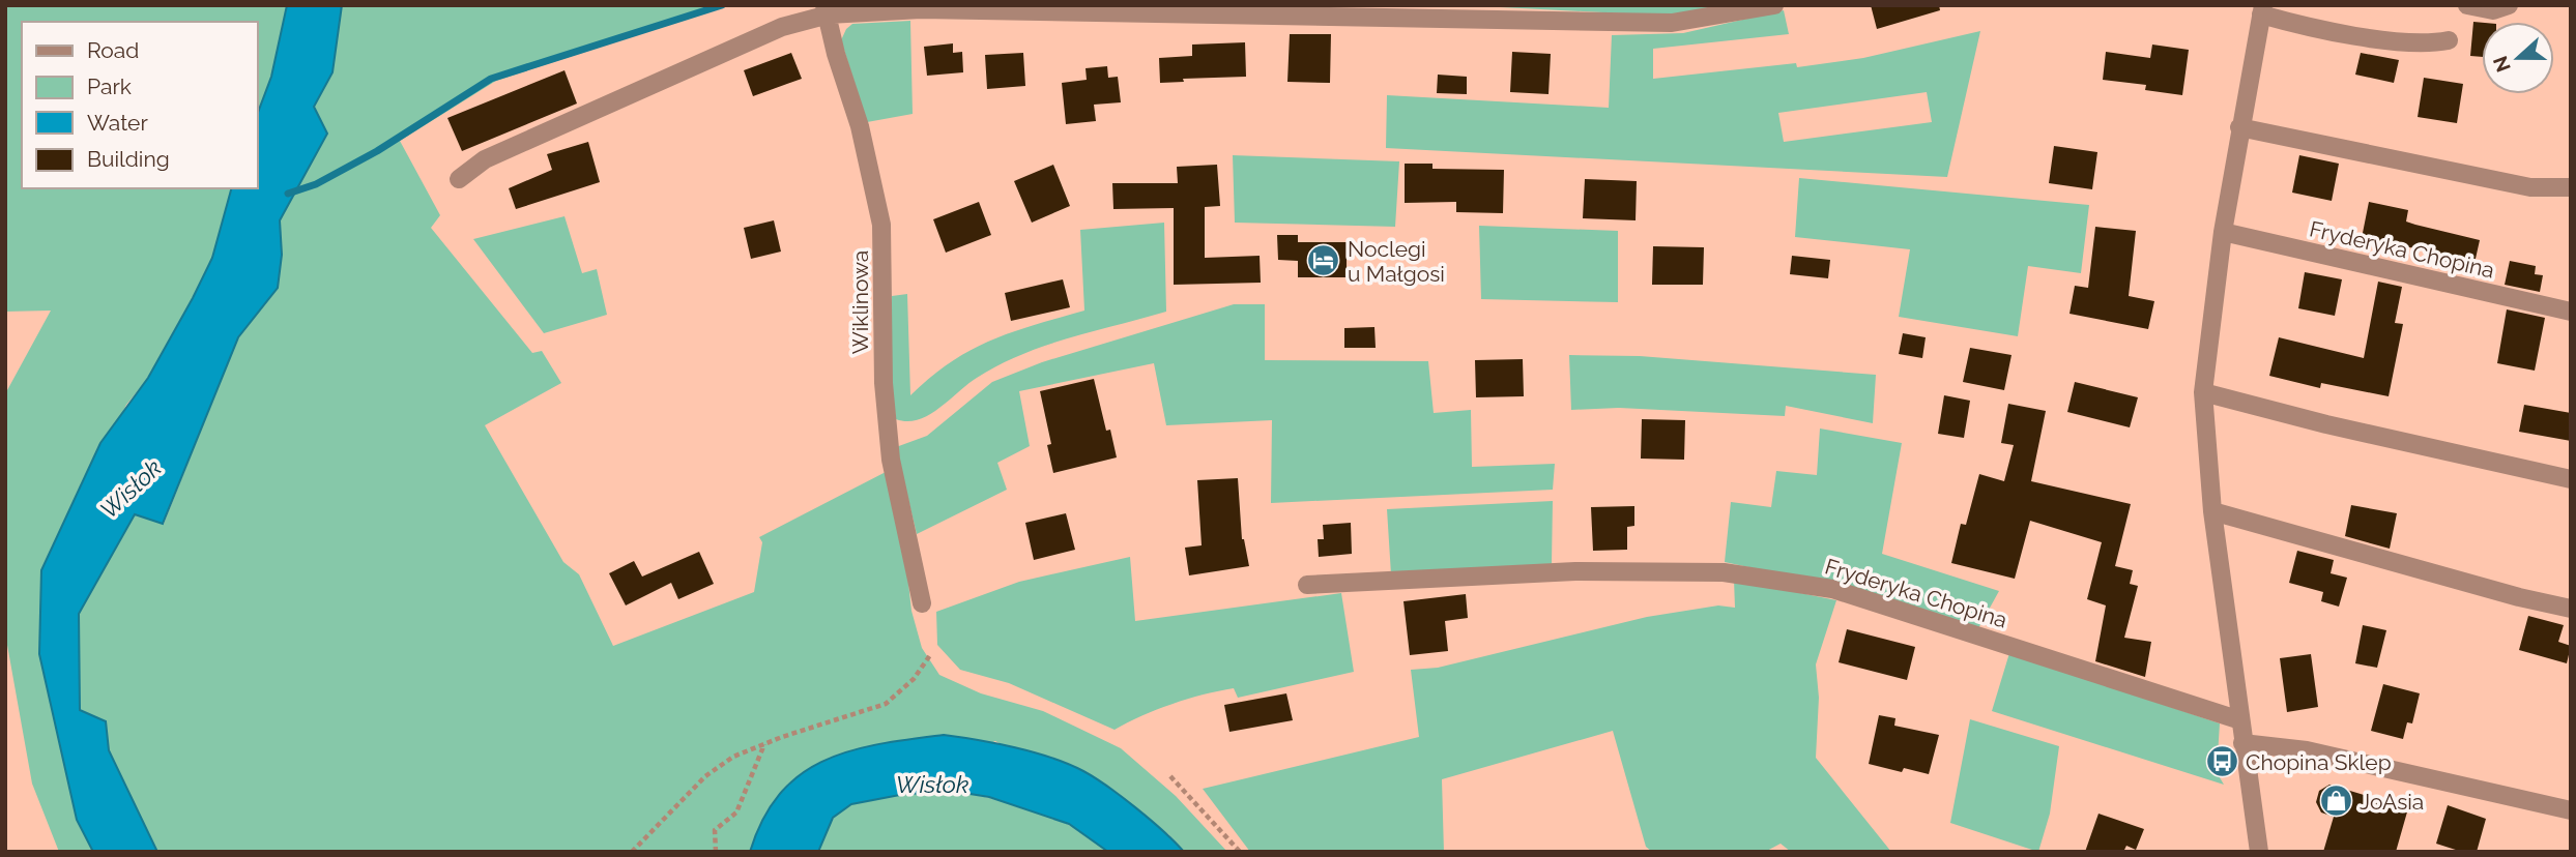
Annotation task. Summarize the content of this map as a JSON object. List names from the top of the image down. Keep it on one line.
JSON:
{"streets":{"street":["Fryderyka Chopina","Wiklinowa"]},"water":["Wisłok"],"places":{"hotel":["Noclegi u Małgosi"],"bus stop":["Chopina Sklep"],"shop":["JoAsia"]},"legend":["Road","Park","Water","Building"],"north":"left"}
